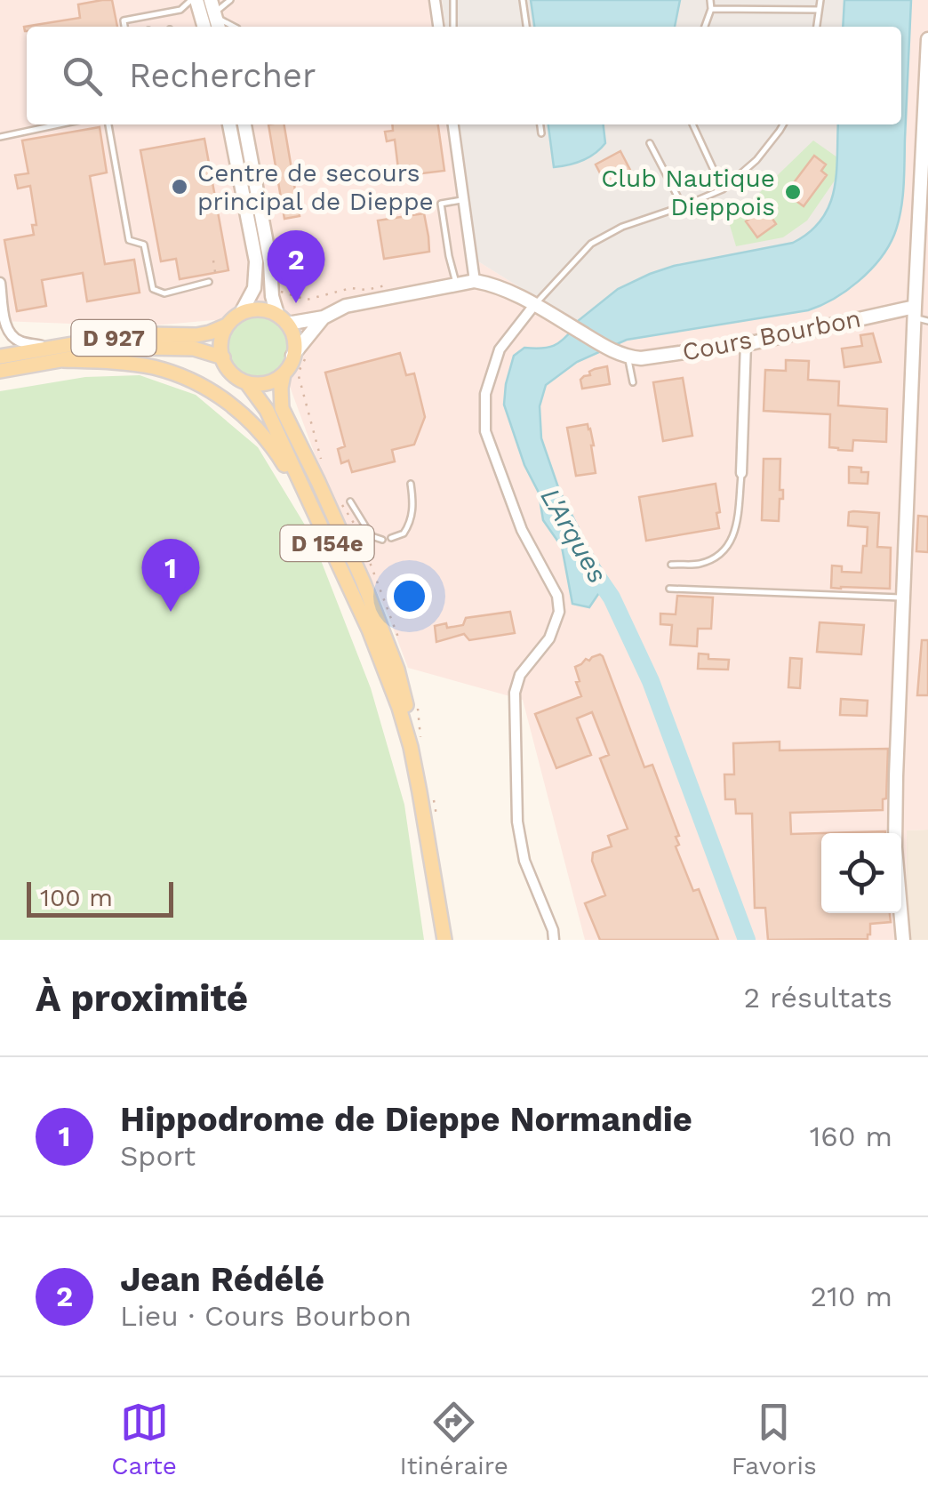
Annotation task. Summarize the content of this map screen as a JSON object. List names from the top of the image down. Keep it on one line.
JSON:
{"streets":{"main road":["Cours Bourbon","D 927","D 154e"]},"crossings":[["Cours Bourbon","D 927"],["Cours Bourbon","D 154e"],["D 927","D 154e"]],"water":["L'Arques"],"places":["Centre de secours principal de Dieppe","Club Nautique Dieppois"],"scale_bar":"100 m","page":{"search":"Rechercher","pins":["2","1"],"scale":"100 m","heading":["À proximité","2 résultats"],"list":[{"mark":"1","name":"Hippodrome de Dieppe Normandie","note":"Sport","value":"160 m"},{"mark":"2","name":"Jean Rédélé","note":"Lieu · Cours Bourbon","value":"210 m"}],"nav":["Carte","Itinéraire","Favoris"]}}
